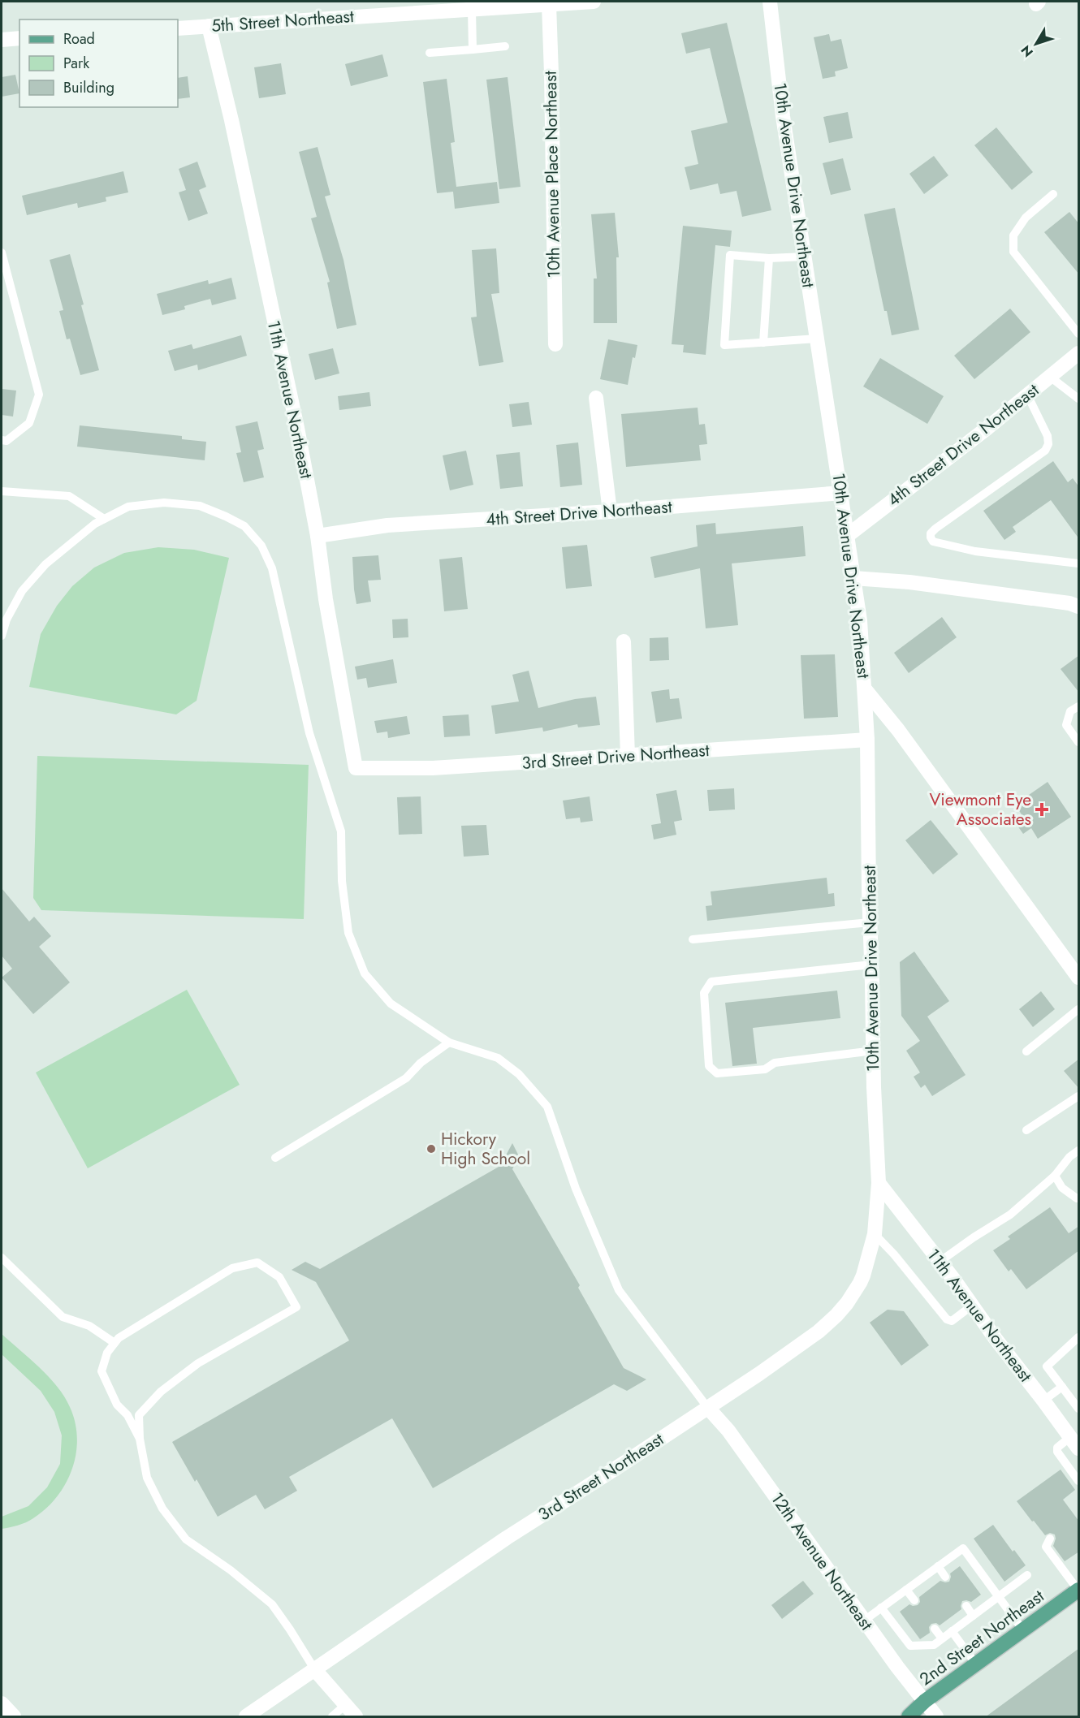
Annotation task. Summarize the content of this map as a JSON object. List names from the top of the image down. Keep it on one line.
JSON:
{"streets":{"main road":["2nd Street Northeast"],"street":["5th Street Northeast","10th Avenue Place Northeast","10th Avenue Drive Northeast","11th Avenue Northeast","4th Street Drive Northeast","3rd Street Drive Northeast","3rd Street Northeast","12th Avenue Northeast"]},"crossings":[["5th Street Northeast","10th Avenue Place Northeast"],["5th Street Northeast","11th Avenue Northeast"],["10th Avenue Drive Northeast","11th Avenue Northeast"],["10th Avenue Drive Northeast","4th Street Drive Northeast"],["10th Avenue Drive Northeast","3rd Street Drive Northeast"],["10th Avenue Drive Northeast","3rd Street Northeast"],["11th Avenue Northeast","4th Street Drive Northeast"],["11th Avenue Northeast","3rd Street Drive Northeast"],["11th Avenue Northeast","3rd Street Northeast"],["3rd Street Northeast","12th Avenue Northeast"],["12th Avenue Northeast","2nd Street Northeast"]],"places":{"health":["Viewmont Eye Associates"],"other":["Hickory High School"]},"legend":["Road","Park","Building"],"north":"bottom left"}
